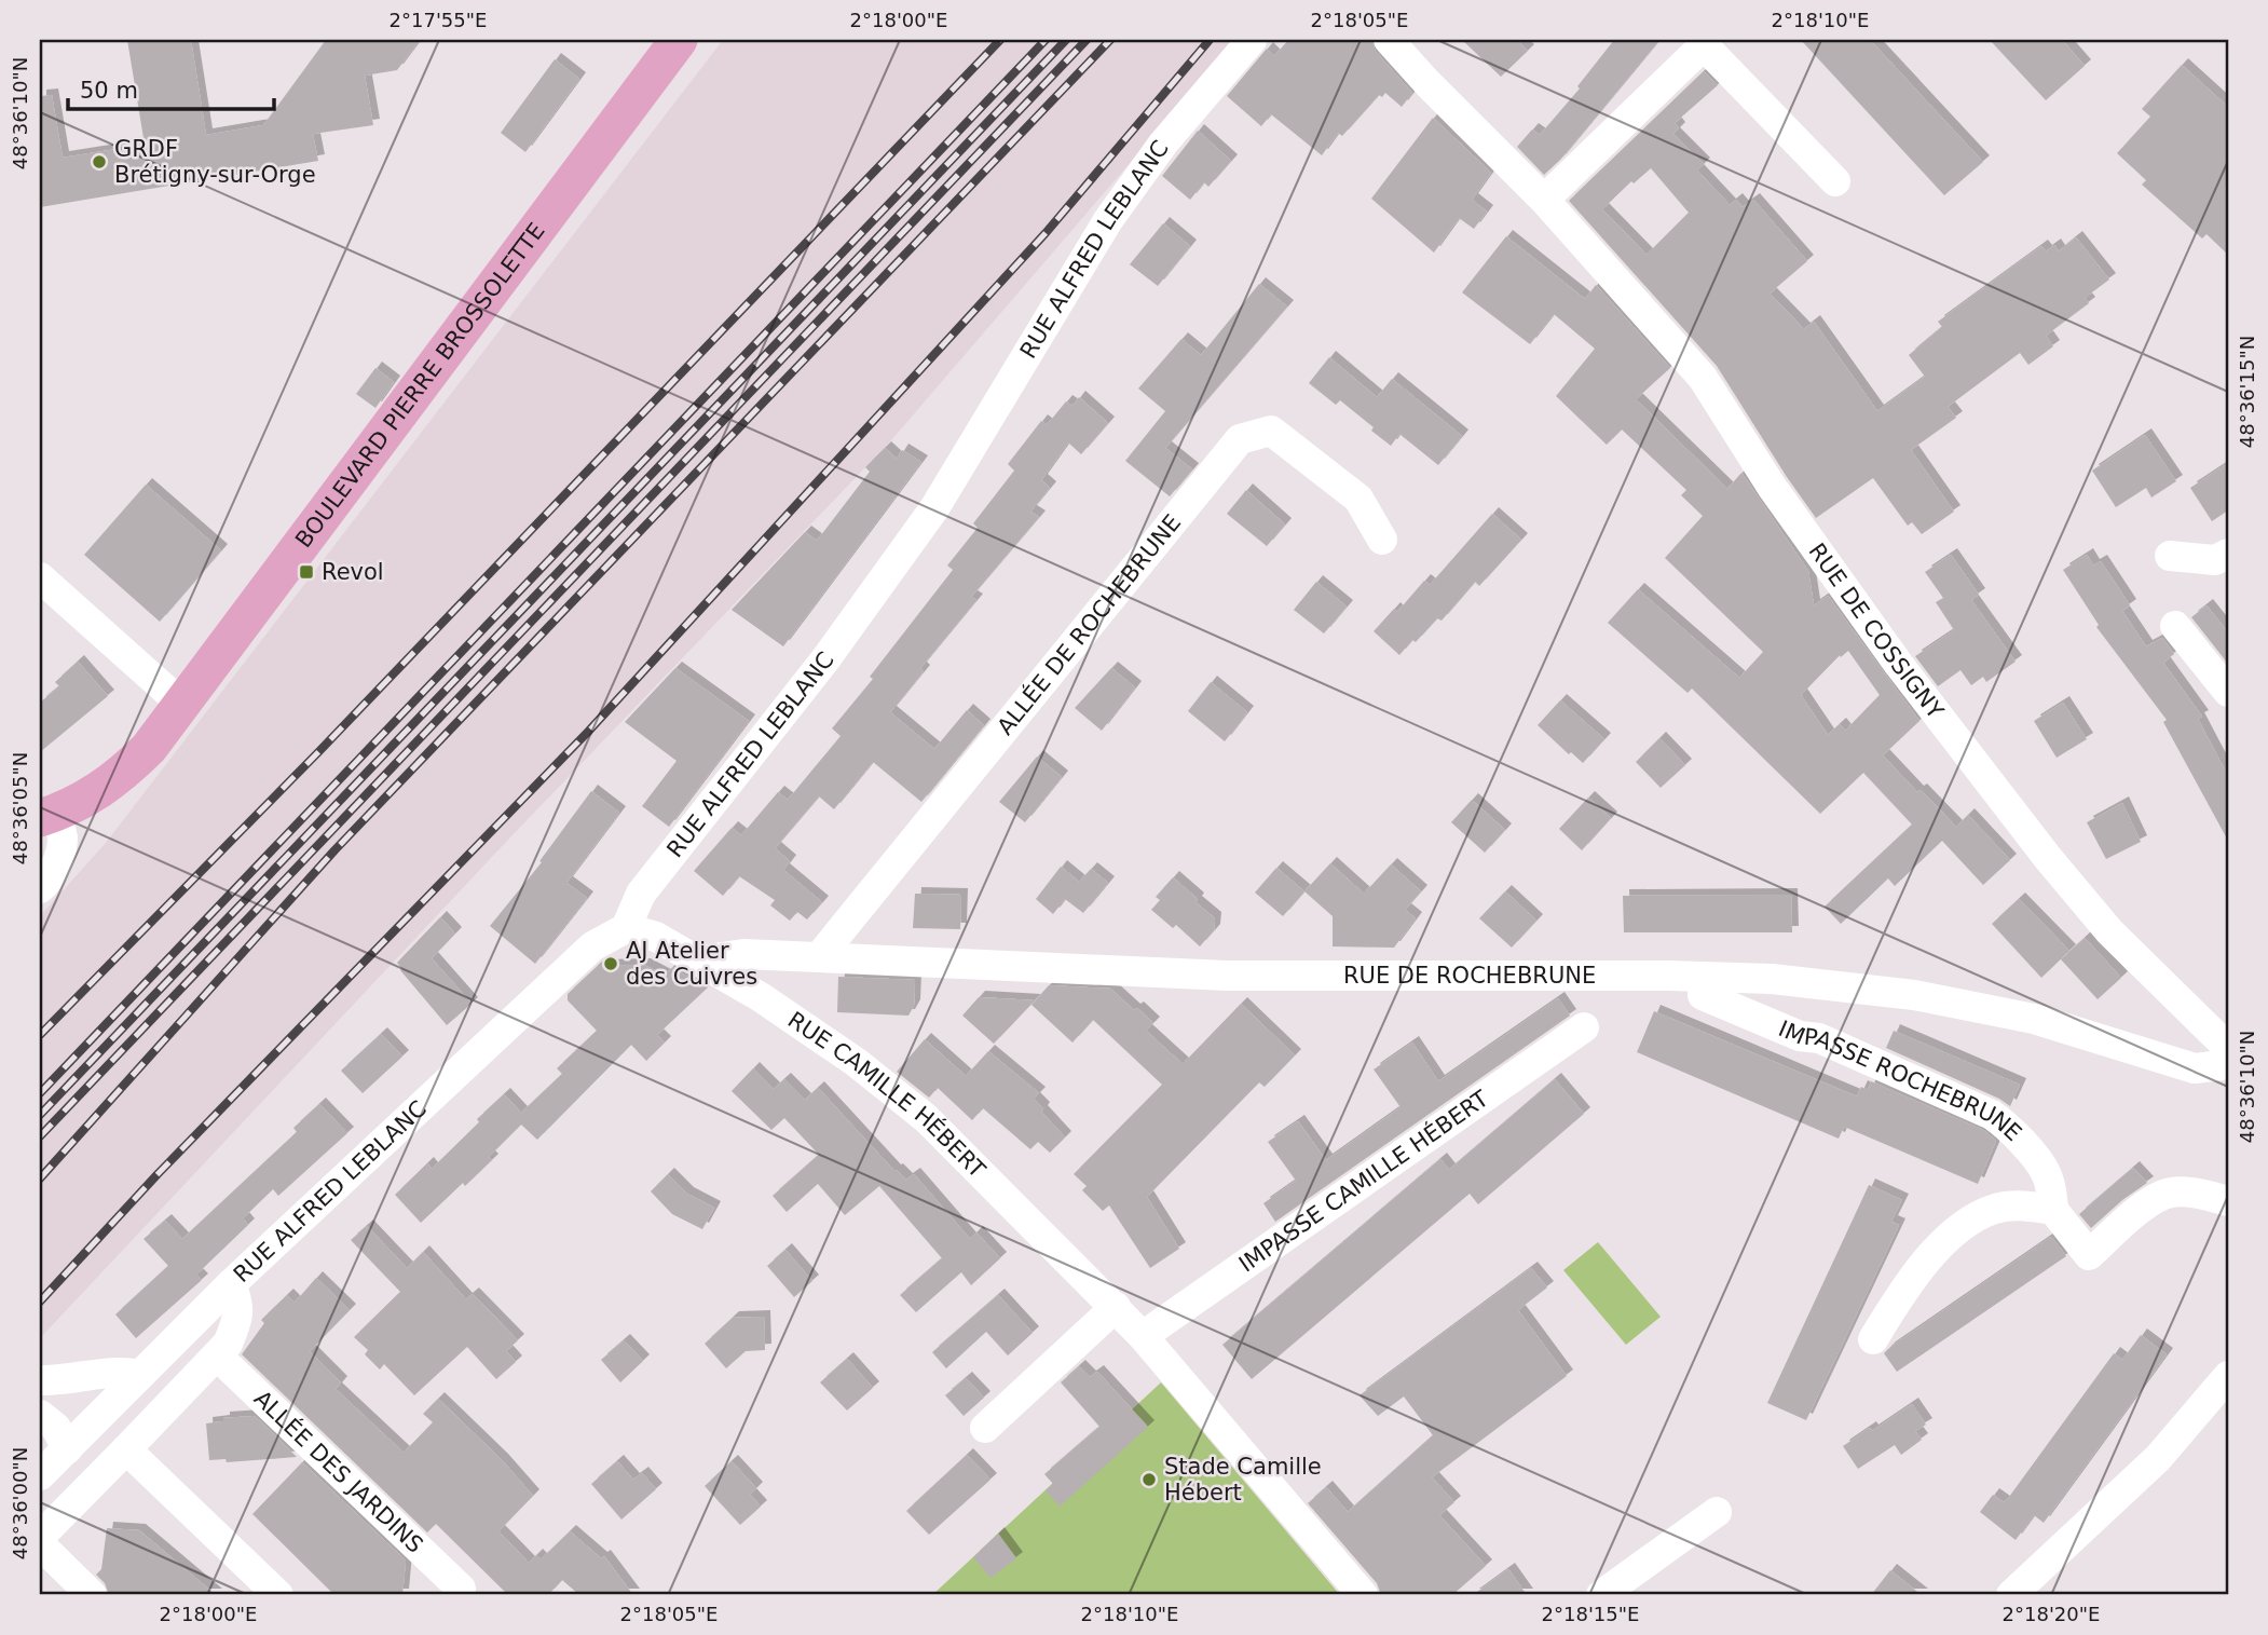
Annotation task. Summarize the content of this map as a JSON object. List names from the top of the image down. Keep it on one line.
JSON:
{"streets":{"main road":["BOULEVARD PIERRE BROSSOLETTE"],"street":["RUE ALFRED LEBLANC","ALLÉE DE ROCHEBRUNE","RUE DE COSSIGNY","RUE DE ROCHEBRUNE","IMPASSE ROCHEBRUNE","RUE CAMILLE HÉBERT","IMPASSE CAMILLE HÉBERT","ALLÉE DES JARDINS"]},"crossings":[["RUE ALFRED LEBLANC","RUE CAMILLE HÉBERT"],["ALLÉE DE ROCHEBRUNE","RUE DE ROCHEBRUNE"],["RUE DE ROCHEBRUNE","RUE CAMILLE HÉBERT"],["RUE CAMILLE HÉBERT","IMPASSE CAMILLE HÉBERT"]],"places":{"other":["GRDF Brétigny-sur-Orge","AJ Atelier des Cuivres","Stade Camille Hébert"],"transit":["Revol"]},"scale_bar":"50 m","coordinates":["2°17'55\"E","2°18'00\"E","2°18'05\"E","2°18'10\"E","48°36'10\"N","48°36'15\"N","48°36'05\"N","48°36'00\"N","2°18'15\"E","2°18'20\"E"]}
